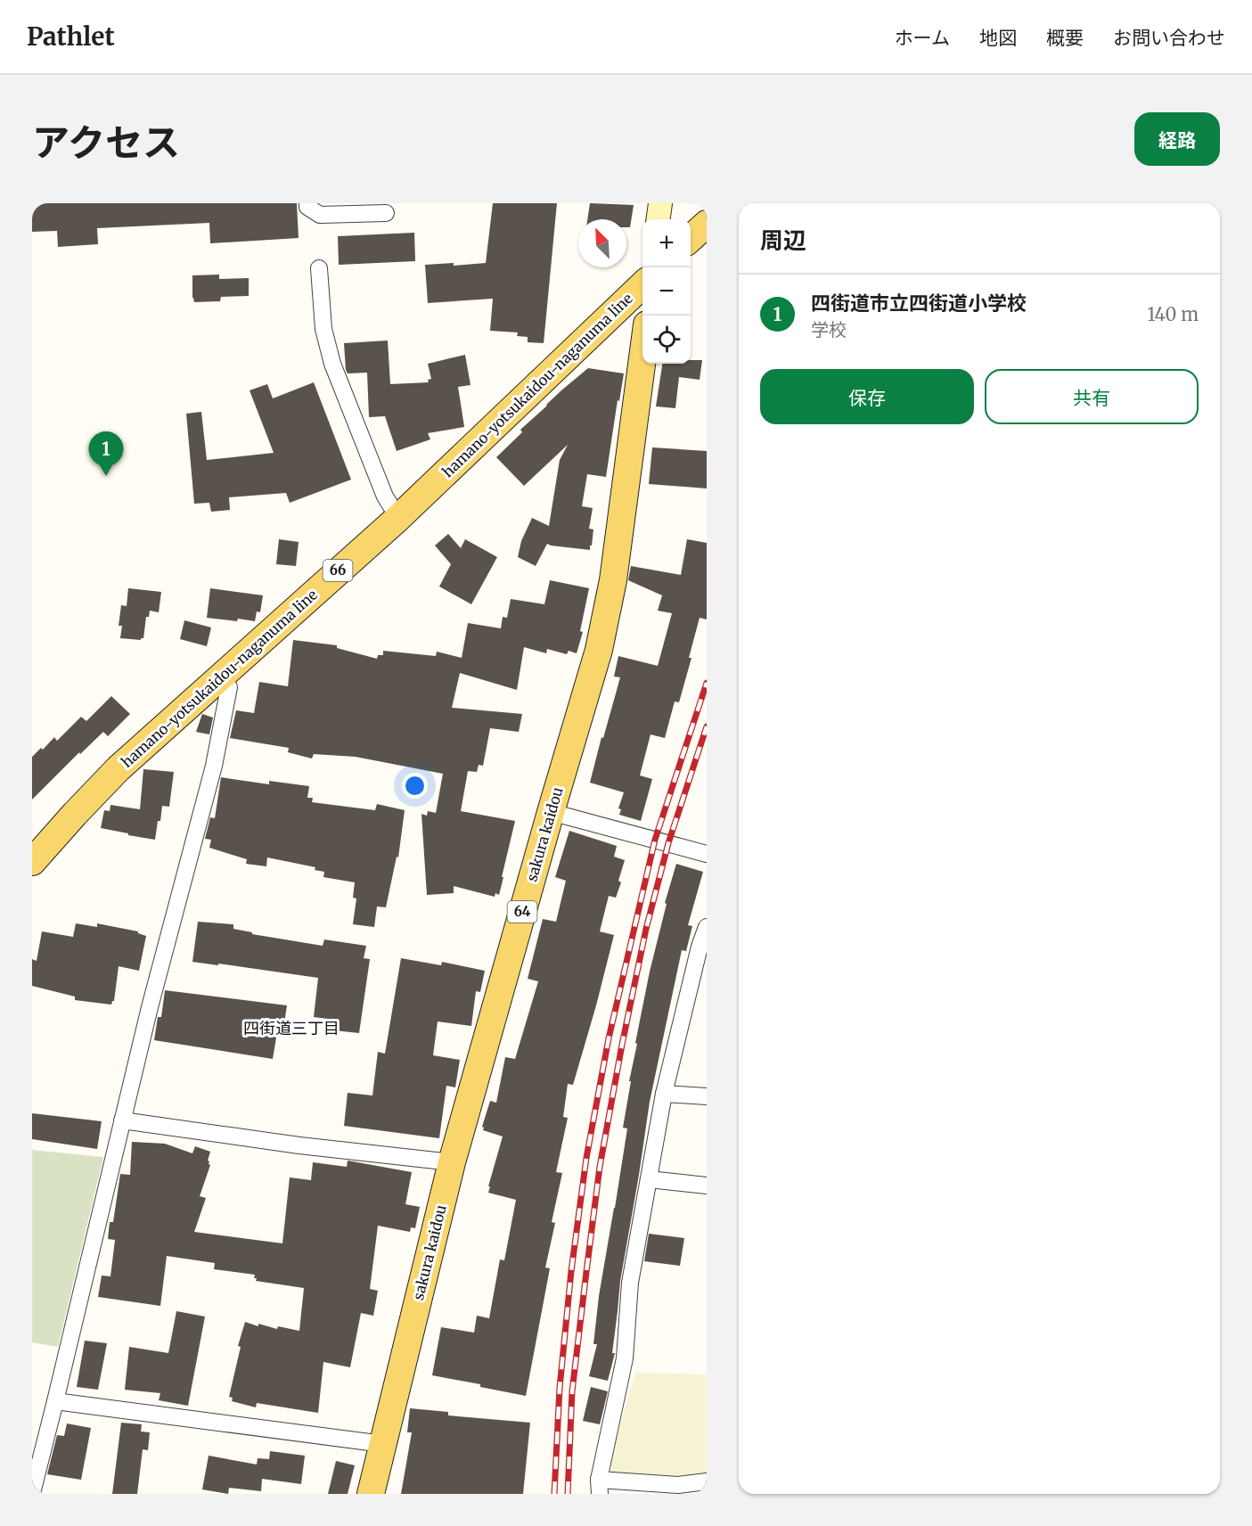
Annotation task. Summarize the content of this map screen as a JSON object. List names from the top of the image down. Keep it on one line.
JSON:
{"streets":{"main road":["hamano-yotsukaidou-naganuma line","66","sakura kaidou","64"]},"districts":["四街道三丁目"],"north":"top left","page":{"header":"Pathlet","nav":["ホーム","地図","概要","お問い合わせ"],"title":"アクセス","buttons":["経路",["保存","共有"]],"heading":"周辺","map_buttons":["+","−"],"list":[{"mark":"1","name":"四街道市立四街道小学校","note":"学校","value":"140 m"}],"pins":"1"}}
